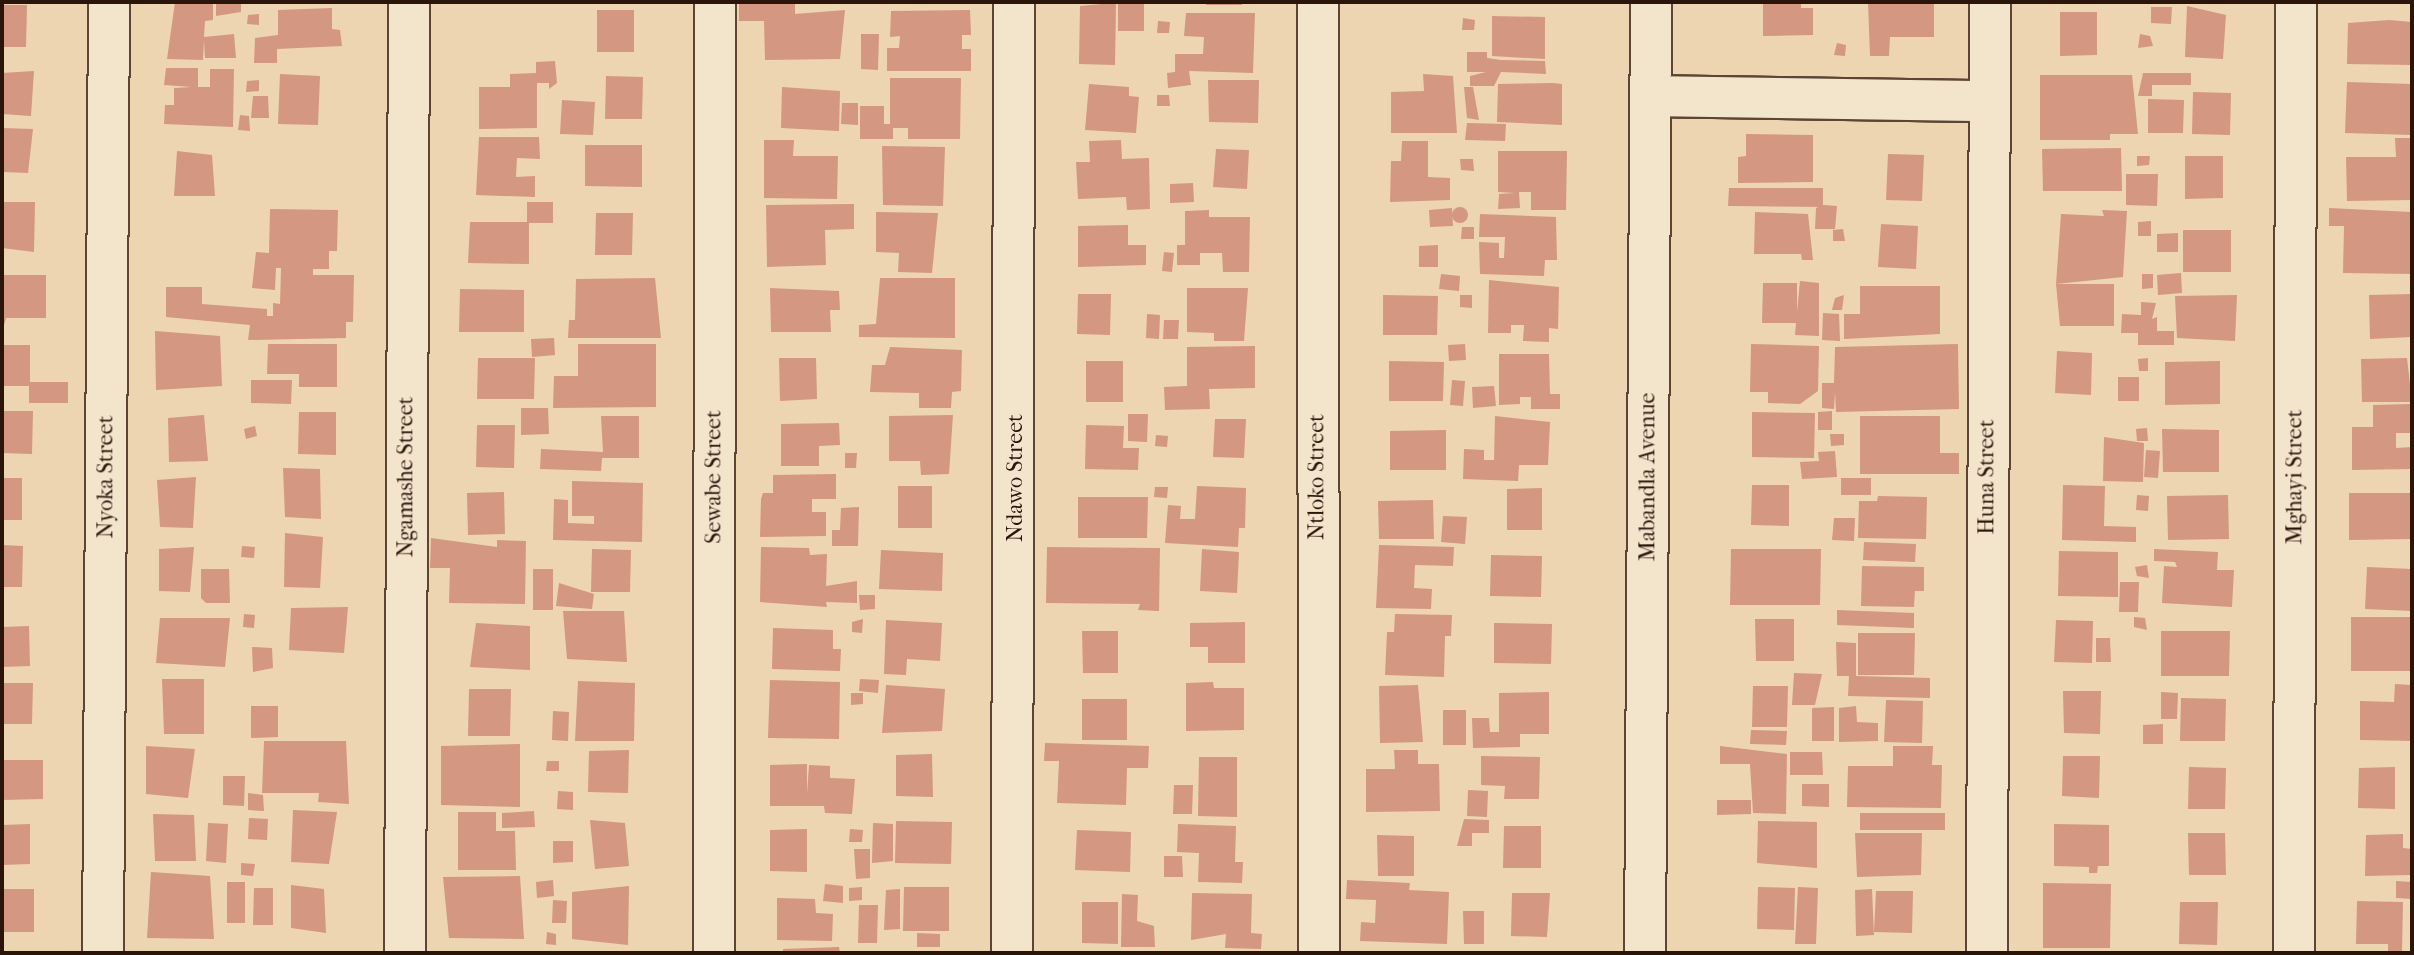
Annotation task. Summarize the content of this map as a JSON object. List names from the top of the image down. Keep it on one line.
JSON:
{"streets":{"street":["Nyoka Street","Ngamashe Street","Sewabe Street","Ntloko Street","Mabandla Avenue","Huna Street","Mghayi Street","Ndawo Street"]}}
